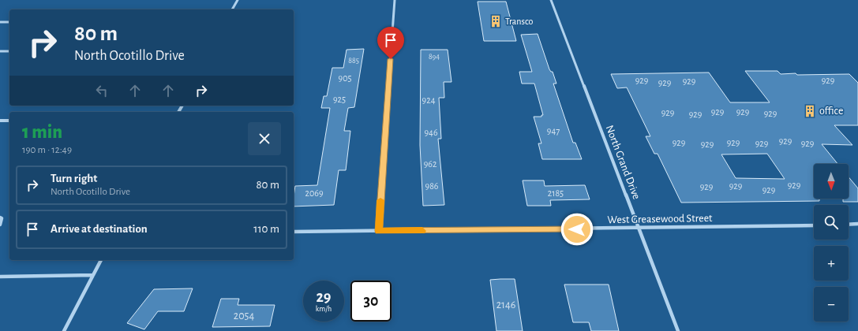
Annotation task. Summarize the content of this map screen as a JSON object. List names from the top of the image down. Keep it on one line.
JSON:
{"streets":{"street":["North Grand Drive","West Greasewood Street"]},"crossings":[["North Grand Drive","West Greasewood Street"]],"places":{"building":["Transco","office"]},"house_numbers":["894","885","905","929","929","929","929","925","924","929","929","929","929","929","947","946","929","929","929","929","929","929","962","929","986","929","929","929","2069","2185","2146","2054"],"north":"bottom","page":{"turn":["80 m","North Ocotillo Drive"],"heading":["1 min","190 m · 12:49"],"map_buttons":["+","−"],"list":[{"name":"Turn right","note":"North Ocotillo Drive","value":"80 m"},{"name":"Arrive at destination","value":"110 m"}],"speed":"29 km/h","limit":"30"}}
